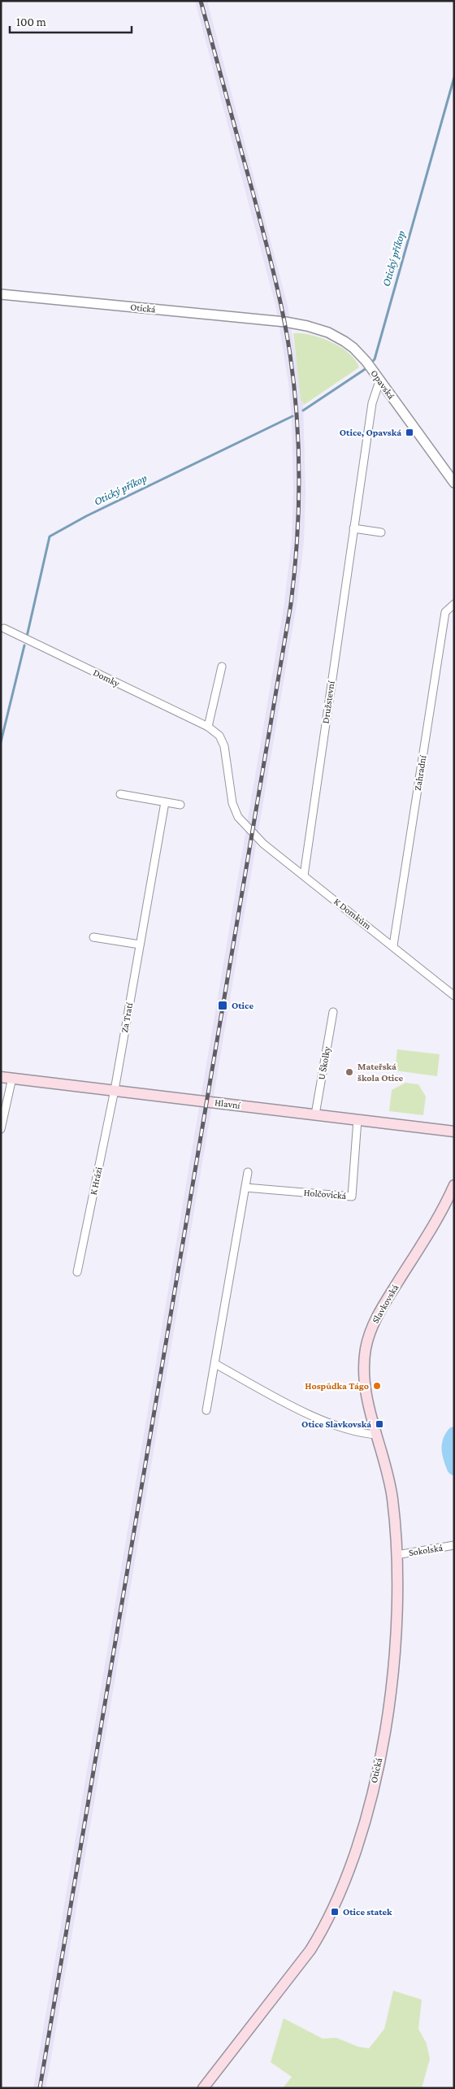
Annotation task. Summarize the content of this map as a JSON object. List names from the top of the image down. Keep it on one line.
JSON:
{"streets":{"main road":["Otická","Hlavní","Slavkovská"],"street":["Opavská","Domky","Družstevní","Zahradní","K Domkům","Za Tratí","U Školky","K Hrázi","Holčovická","Sokolská"]},"crossings":[["Otická","Opavská"],["Otická","Slavkovská"],["Otická","Sokolská"],["Opavská","Družstevní"],["Domky","K Domkům"],["Družstevní","K Domkům"],["Zahradní","K Domkům"],["Za Tratí","Hlavní"],["Za Tratí","K Hrázi"],["U Školky","Hlavní"],["Hlavní","K Hrázi"],["Hlavní","Holčovická"]],"water":["Otický příkop"],"places":{"transit":["Otice, Opavská","Otice","Otice Slavkovská","Otice statek"],"other":["Mateřská škola Otice","Hospůdka Tágo"]},"scale_bar":"100 m"}
